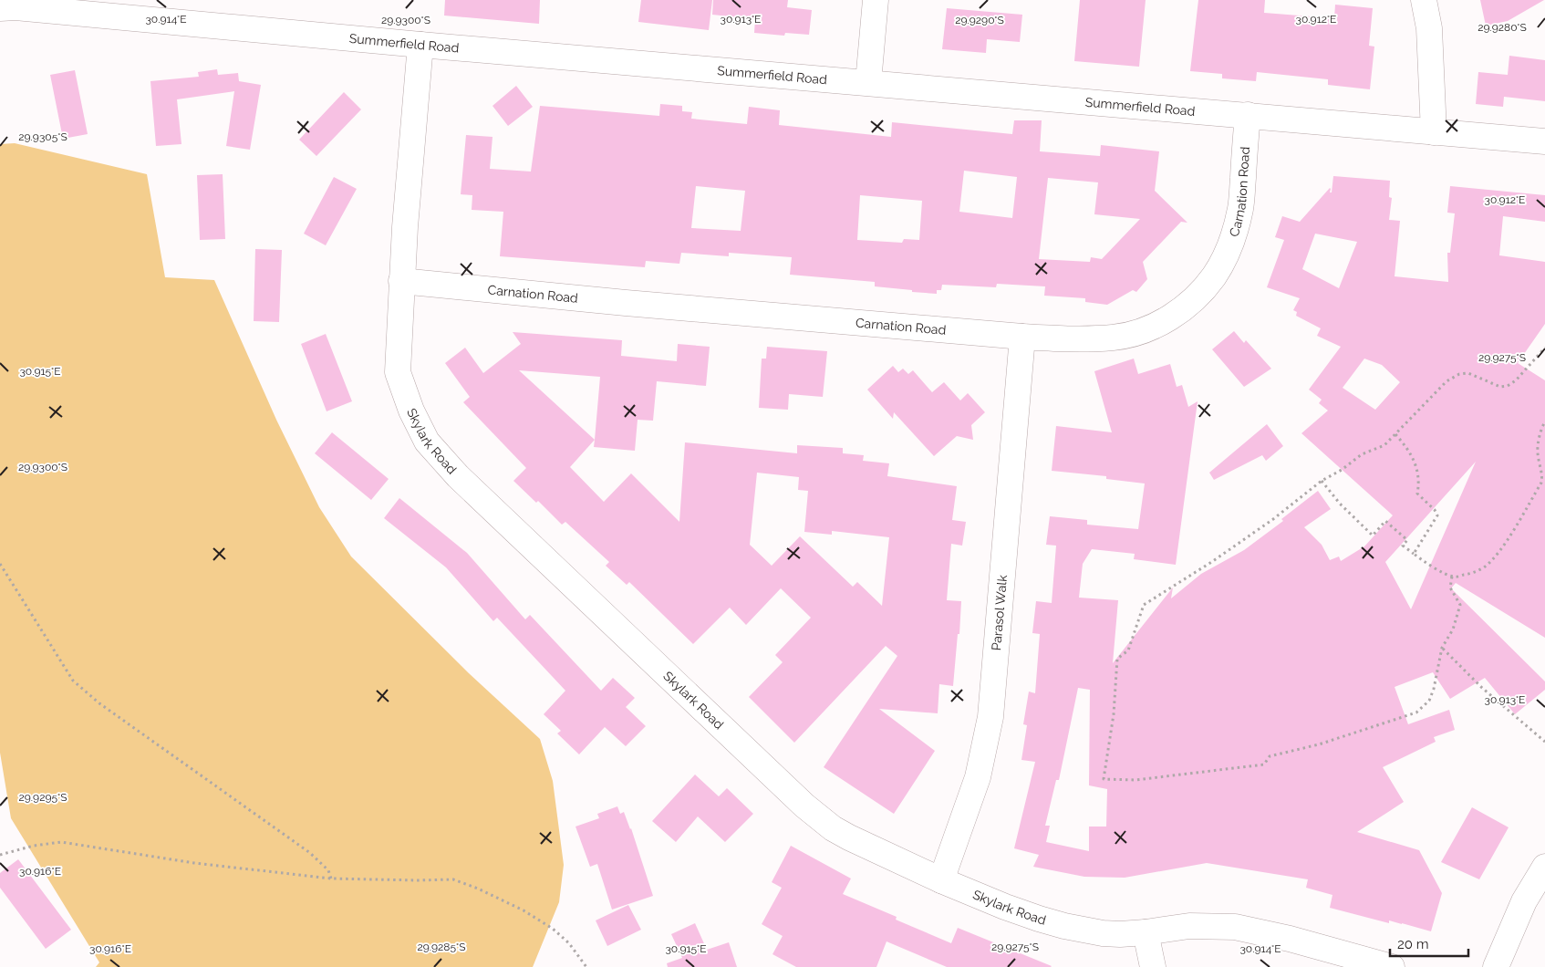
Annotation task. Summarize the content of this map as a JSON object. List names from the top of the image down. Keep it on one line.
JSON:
{"streets":{"street":["Summerfield Road","Carnation Road","Skylark Road","Parasol Walk"]},"crossings":[["Summerfield Road","Carnation Road"],["Summerfield Road","Skylark Road"],["Carnation Road","Skylark Road"],["Carnation Road","Parasol Walk"],["Skylark Road","Parasol Walk"]],"scale_bar":"20 m","coordinates":["30.914°E","30.913°E","30.912°E","29.9300°S","29.9290°S","29.9280°S","29.9305°S","29.9275°S","30.915°E","29.9295°S","30.916°E","29.9285°S"]}
